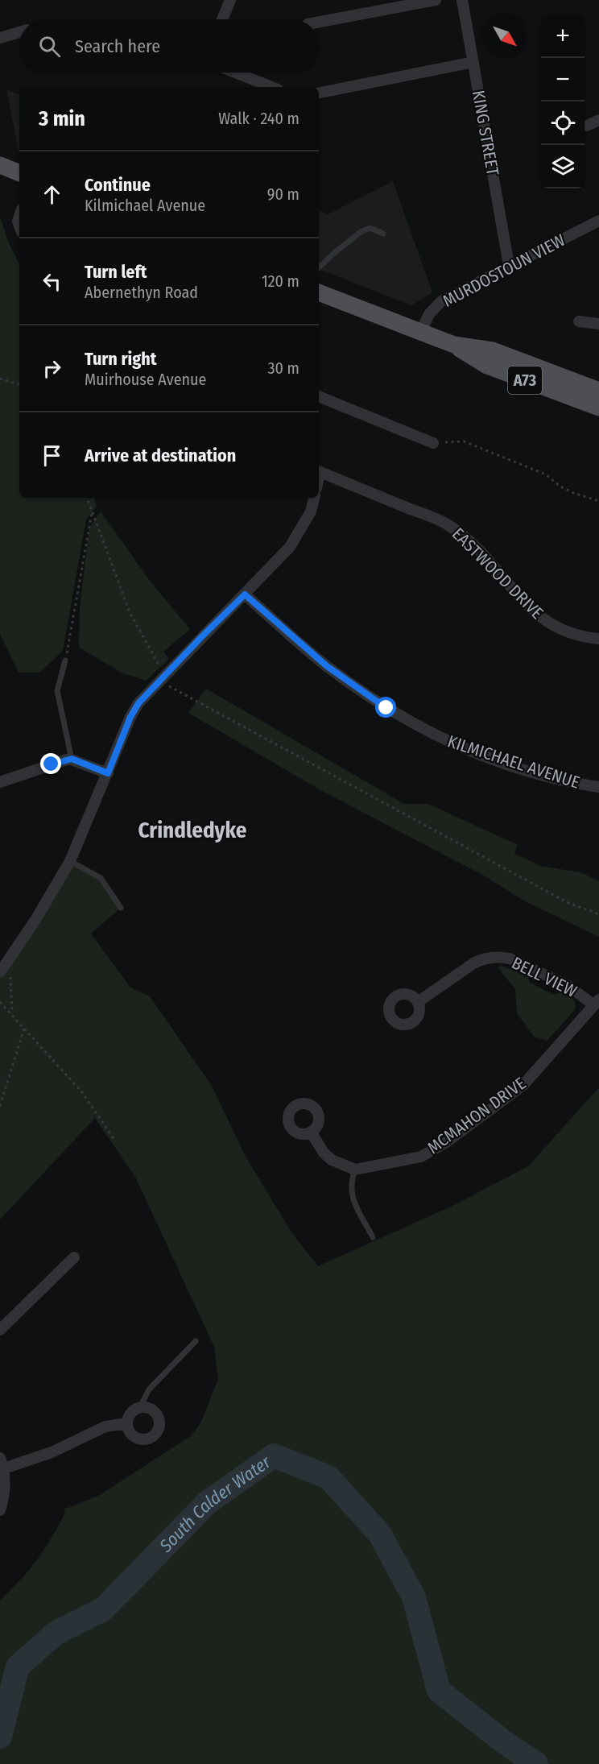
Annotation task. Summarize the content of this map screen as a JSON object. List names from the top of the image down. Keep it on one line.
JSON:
{"streets":{"main road":["A73"],"street":["KING STREET","MURDOSTOUN VIEW","EASTWOOD DRIVE","KILMICHAEL AVENUE","BELL VIEW","MCMAHON DRIVE"]},"crossings":[["KING STREET","MURDOSTOUN VIEW"],["MURDOSTOUN VIEW","A73"],["BELL VIEW","MCMAHON DRIVE"]],"districts":["Crindledyke"],"water":["South Calder Water"],"north":"bottom right","page":{"map_buttons":["+","−"],"search":"Search here","heading":["3 min","Walk · 240 m"],"list":[["Continue","Kilmichael Avenue","90 m"],["Turn left","Abernethyn Road","120 m"],["Turn right","Muirhouse Avenue","30 m"],"Arrive at destination"]}}
